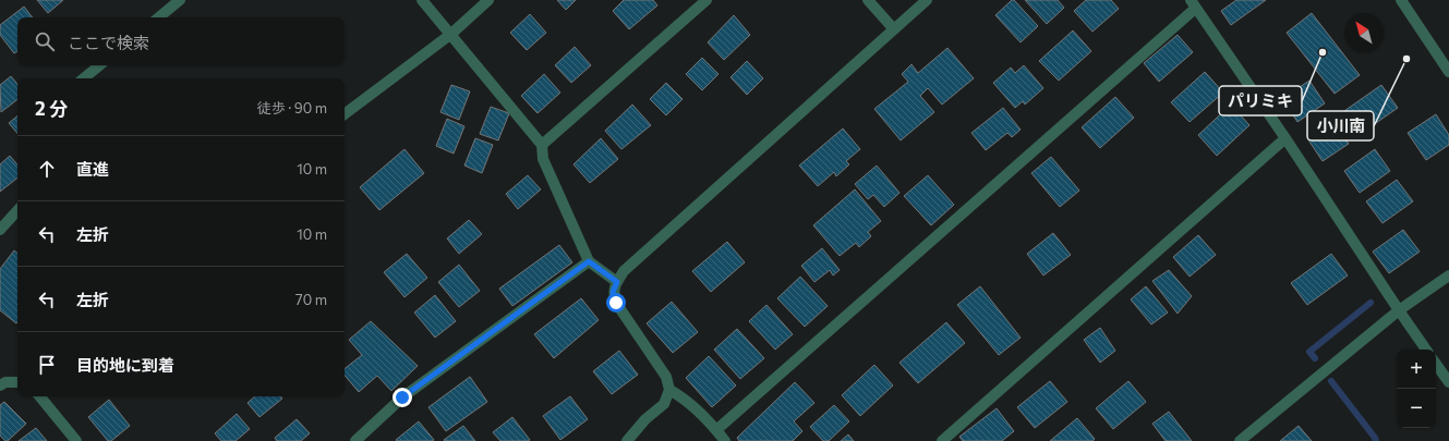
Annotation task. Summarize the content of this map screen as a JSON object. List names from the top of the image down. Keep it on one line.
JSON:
{"places":["パリミキ","小川南"],"north":"top left","page":{"search":"ここで検索","heading":["2 分","徒歩 · 90 m"],"list":[["直進","10 m"],["左折","10 m"],["左折","70 m"],"目的地に到着"],"map_buttons":["+","−"]}}
